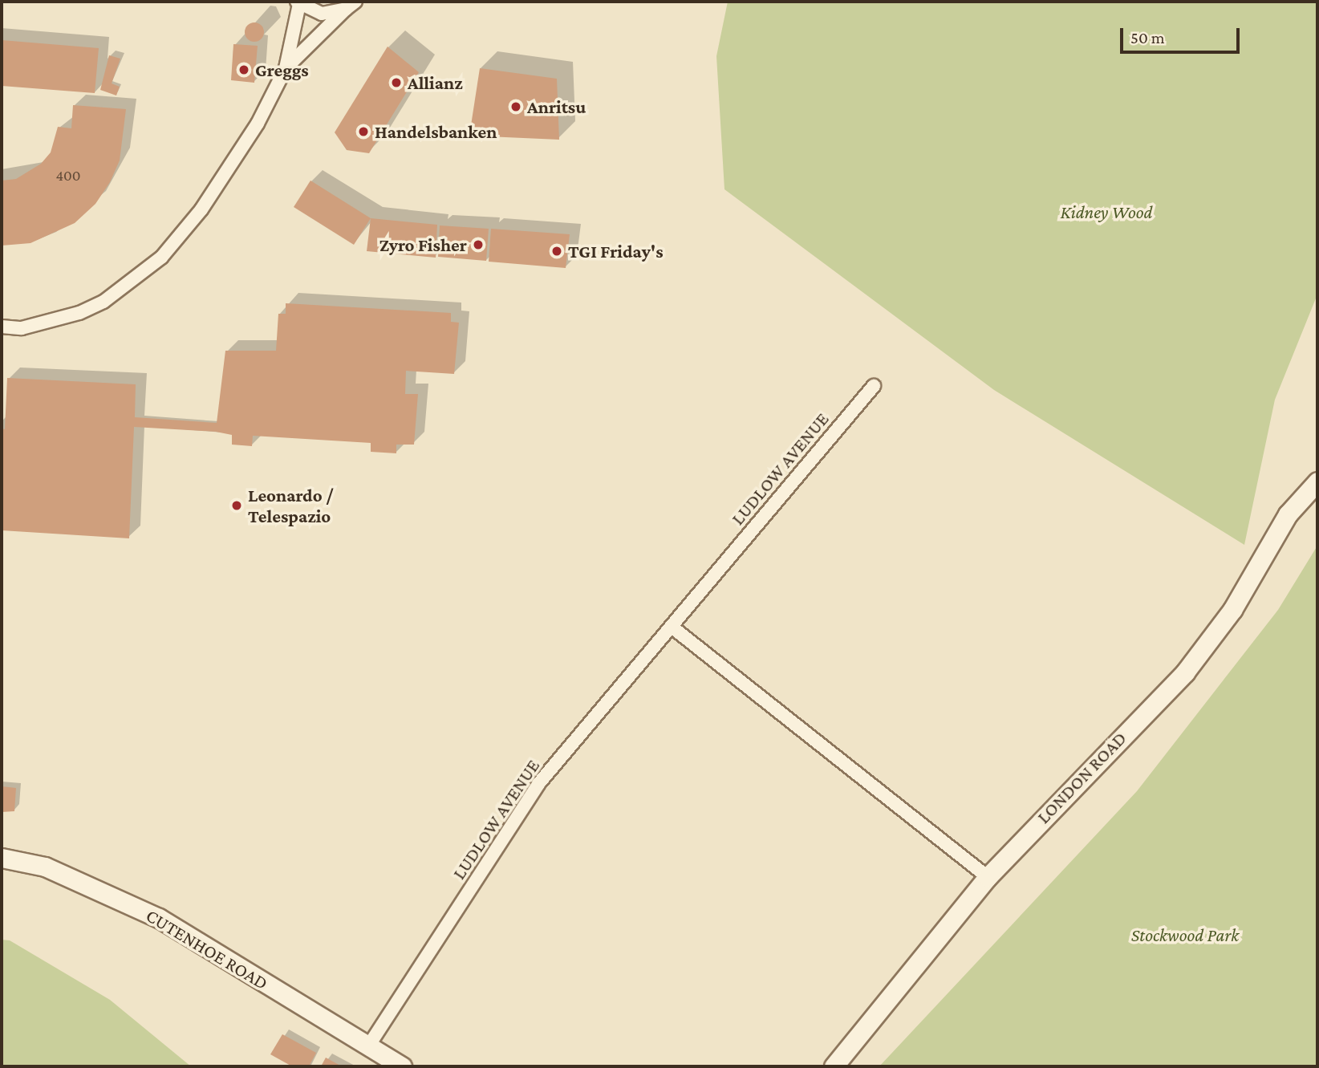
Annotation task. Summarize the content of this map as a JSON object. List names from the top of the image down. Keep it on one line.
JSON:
{"streets":{"street":["LUDLOW AVENUE","LONDON ROAD","CUTENHOE ROAD"]},"crossings":[["LUDLOW AVENUE","CUTENHOE ROAD"]],"parks":["Kidney Wood","Stockwood Park"],"places":["Greggs","Allianz","Anritsu","Handelsbanken","Zyro Fisher","TGI Friday's","Leonardo / Telespazio"],"house_numbers":["400"],"scale_bar":"50 m"}
